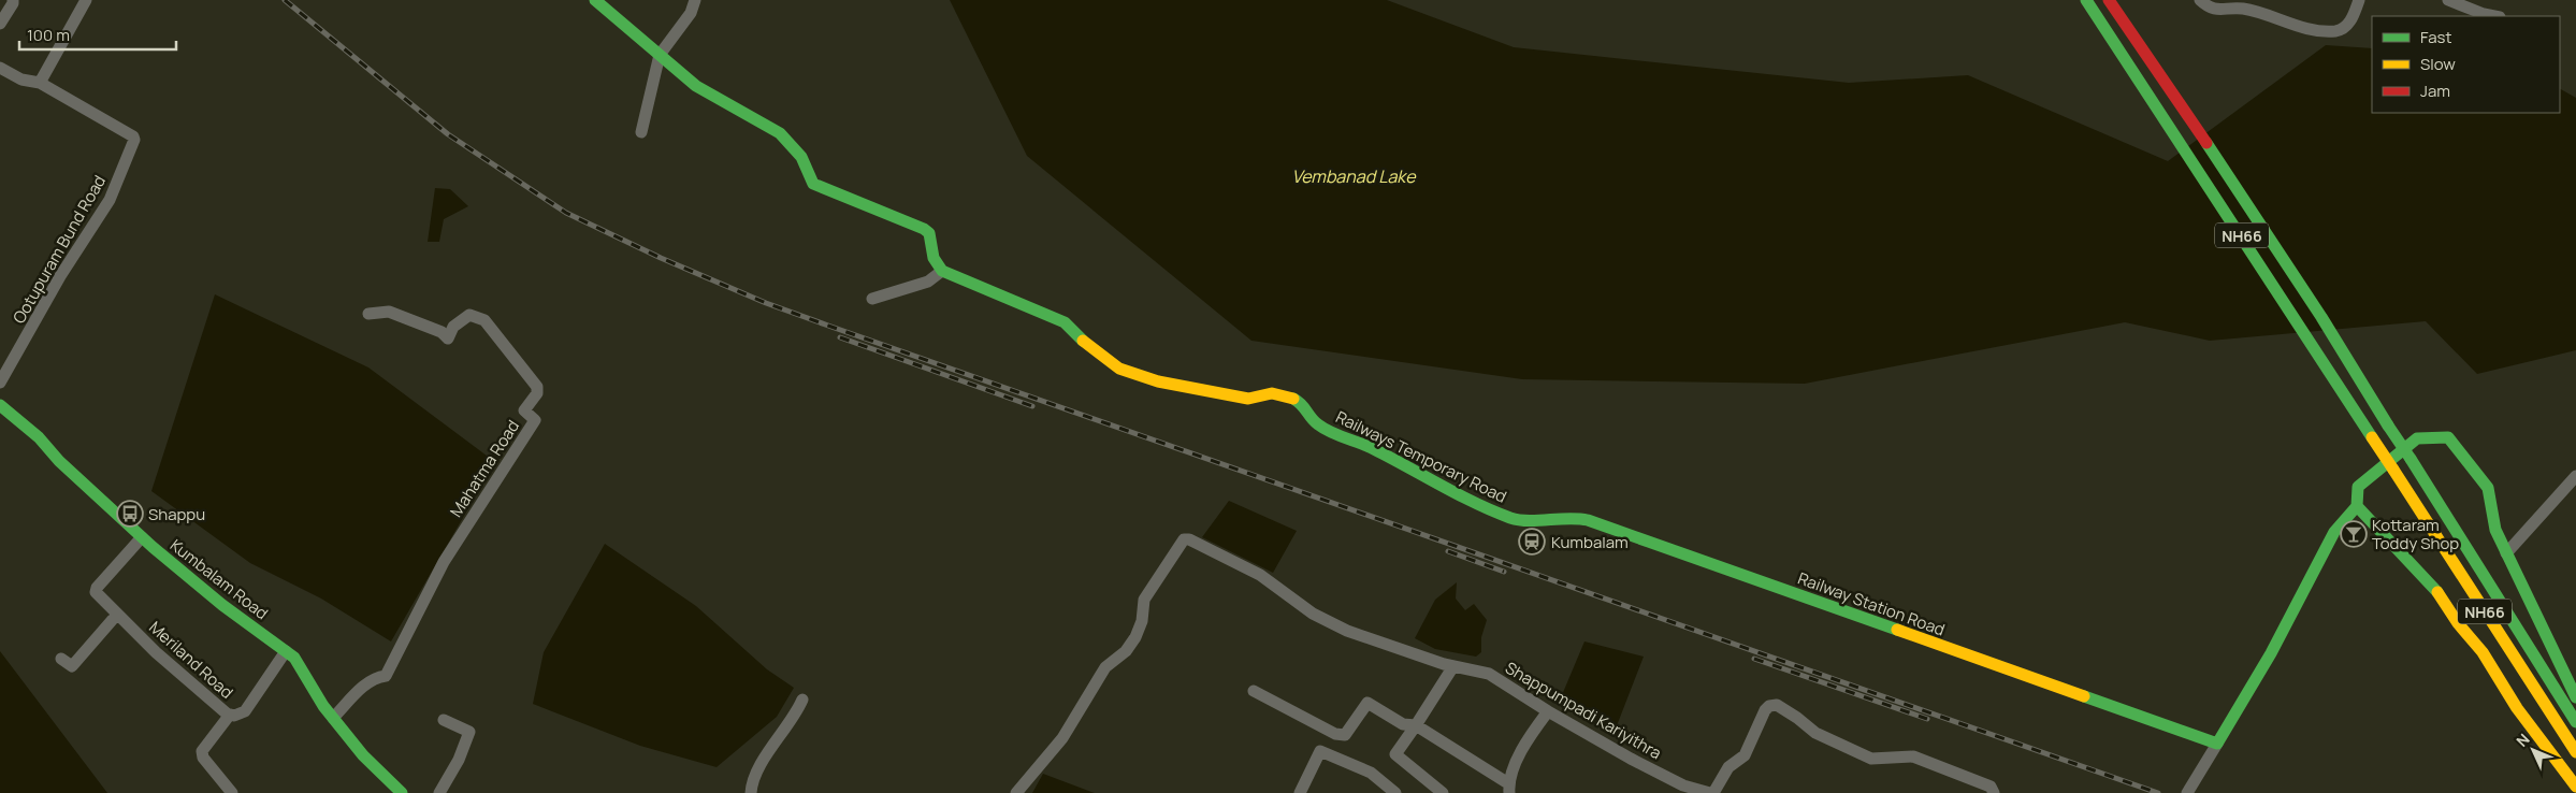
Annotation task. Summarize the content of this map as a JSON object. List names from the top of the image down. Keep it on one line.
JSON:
{"streets":{"main road":["NH66","Railways Temporary Road","Kumbalam Road","Railway Station Road"],"street":["Ootupuram Bund Road","Mahatma Road","Meriland Road","Shappumpadi Kariyithra"]},"crossings":[["Railways Temporary Road","Railway Station Road"],["Mahatma Road","Kumbalam Road"],["Kumbalam Road","Meriland Road"]],"water":["Vembanad Lake"],"places":{"bus stop":["Shappu"],"bar":["Kottaram Toddy Shop"],"station":["Kumbalam"]},"legend":["Fast","Slow","Jam"],"scale_bar":"100 m","north":"top left"}
